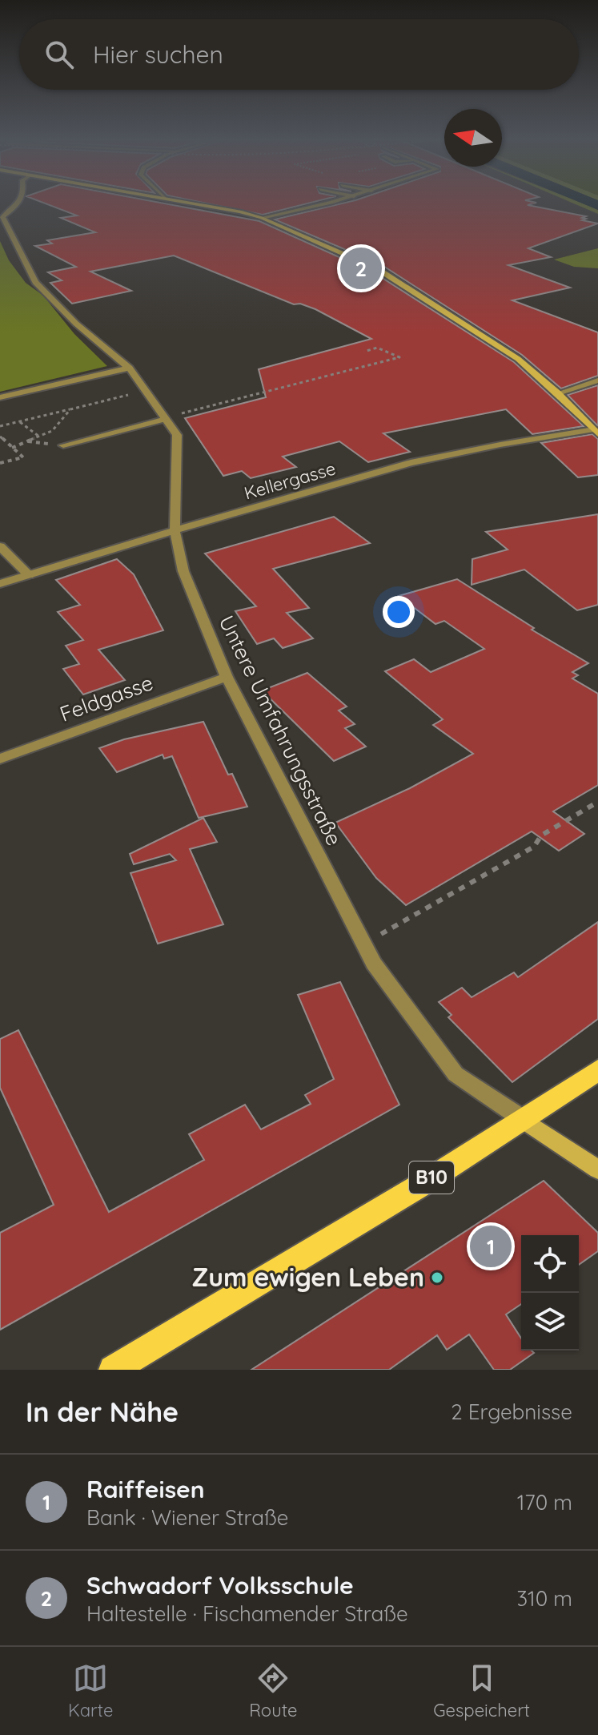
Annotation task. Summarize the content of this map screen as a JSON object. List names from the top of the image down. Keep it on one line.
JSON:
{"streets":{"main road":["B10"],"street":["Kellergasse","Feldgasse","Untere Umfahrungsstraße"]},"crossings":[["Kellergasse","Untere Umfahrungsstraße"],["Feldgasse","Untere Umfahrungsstraße"],["Untere Umfahrungsstraße","B10"]],"places":["Zum ewigen Leben"],"north":"left","page":{"search":"Hier suchen","pins":["2","1"],"heading":["In der Nähe","2 Ergebnisse"],"list":[{"mark":"1","name":"Raiffeisen","note":"Bank · Wiener Straße","value":"170 m"},{"mark":"2","name":"Schwadorf Volksschule","note":"Haltestelle · Fischamender Straße","value":"310 m"}],"nav":["Karte","Route","Gespeichert"]}}
